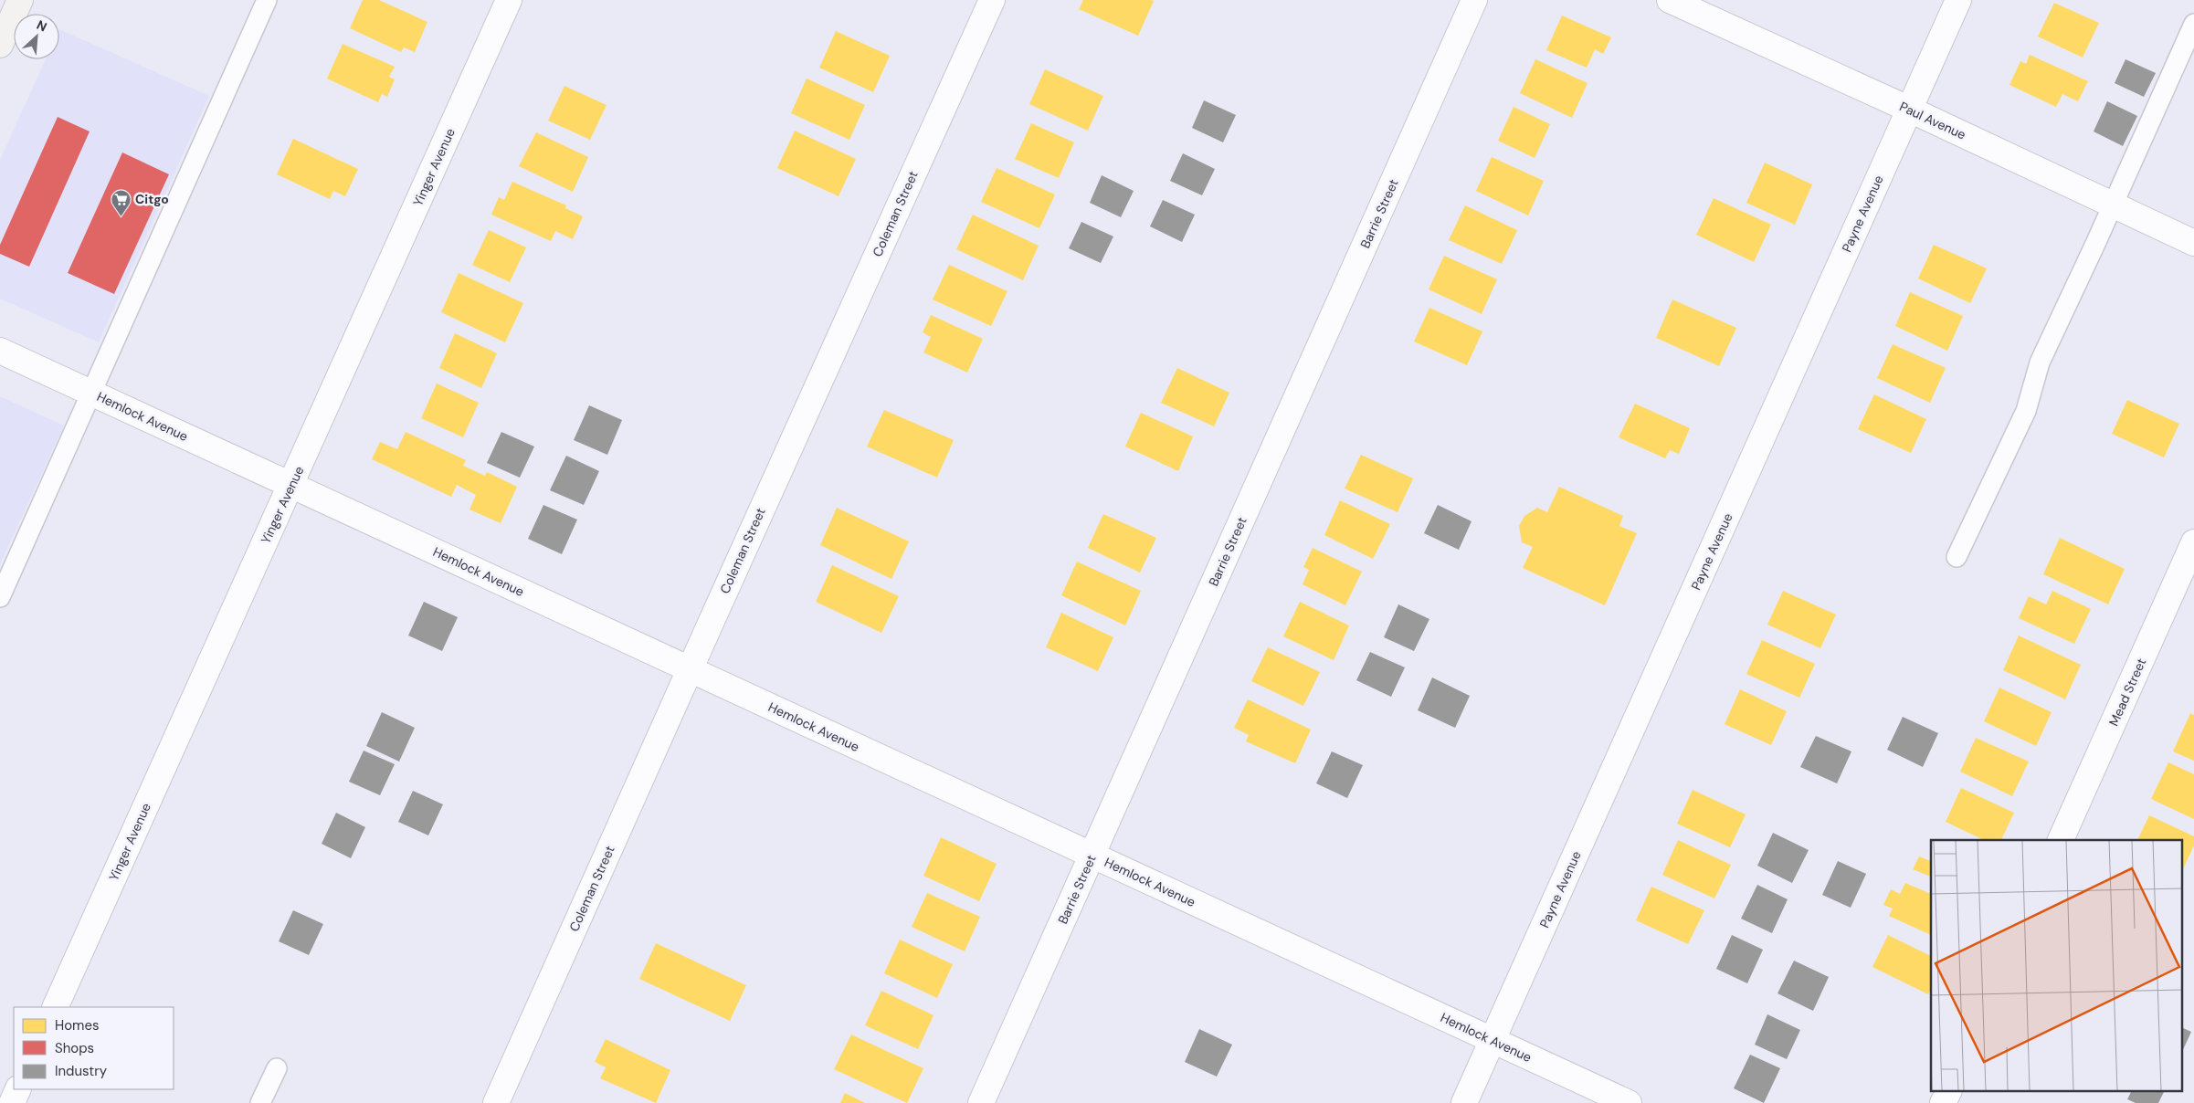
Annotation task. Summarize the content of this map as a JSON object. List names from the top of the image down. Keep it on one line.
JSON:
{"streets":{"street":["Paul Avenue","Yinger Avenue","Coleman Street","Barrie Street","Payne Avenue","Hemlock Avenue","Mead Street"]},"crossings":[["Paul Avenue","Payne Avenue"],["Yinger Avenue","Hemlock Avenue"],["Coleman Street","Hemlock Avenue"],["Barrie Street","Hemlock Avenue"],["Payne Avenue","Hemlock Avenue"]],"places":{"supermarket":["Citgo"]},"legend":["Homes","Shops","Industry"],"north":"top right"}
